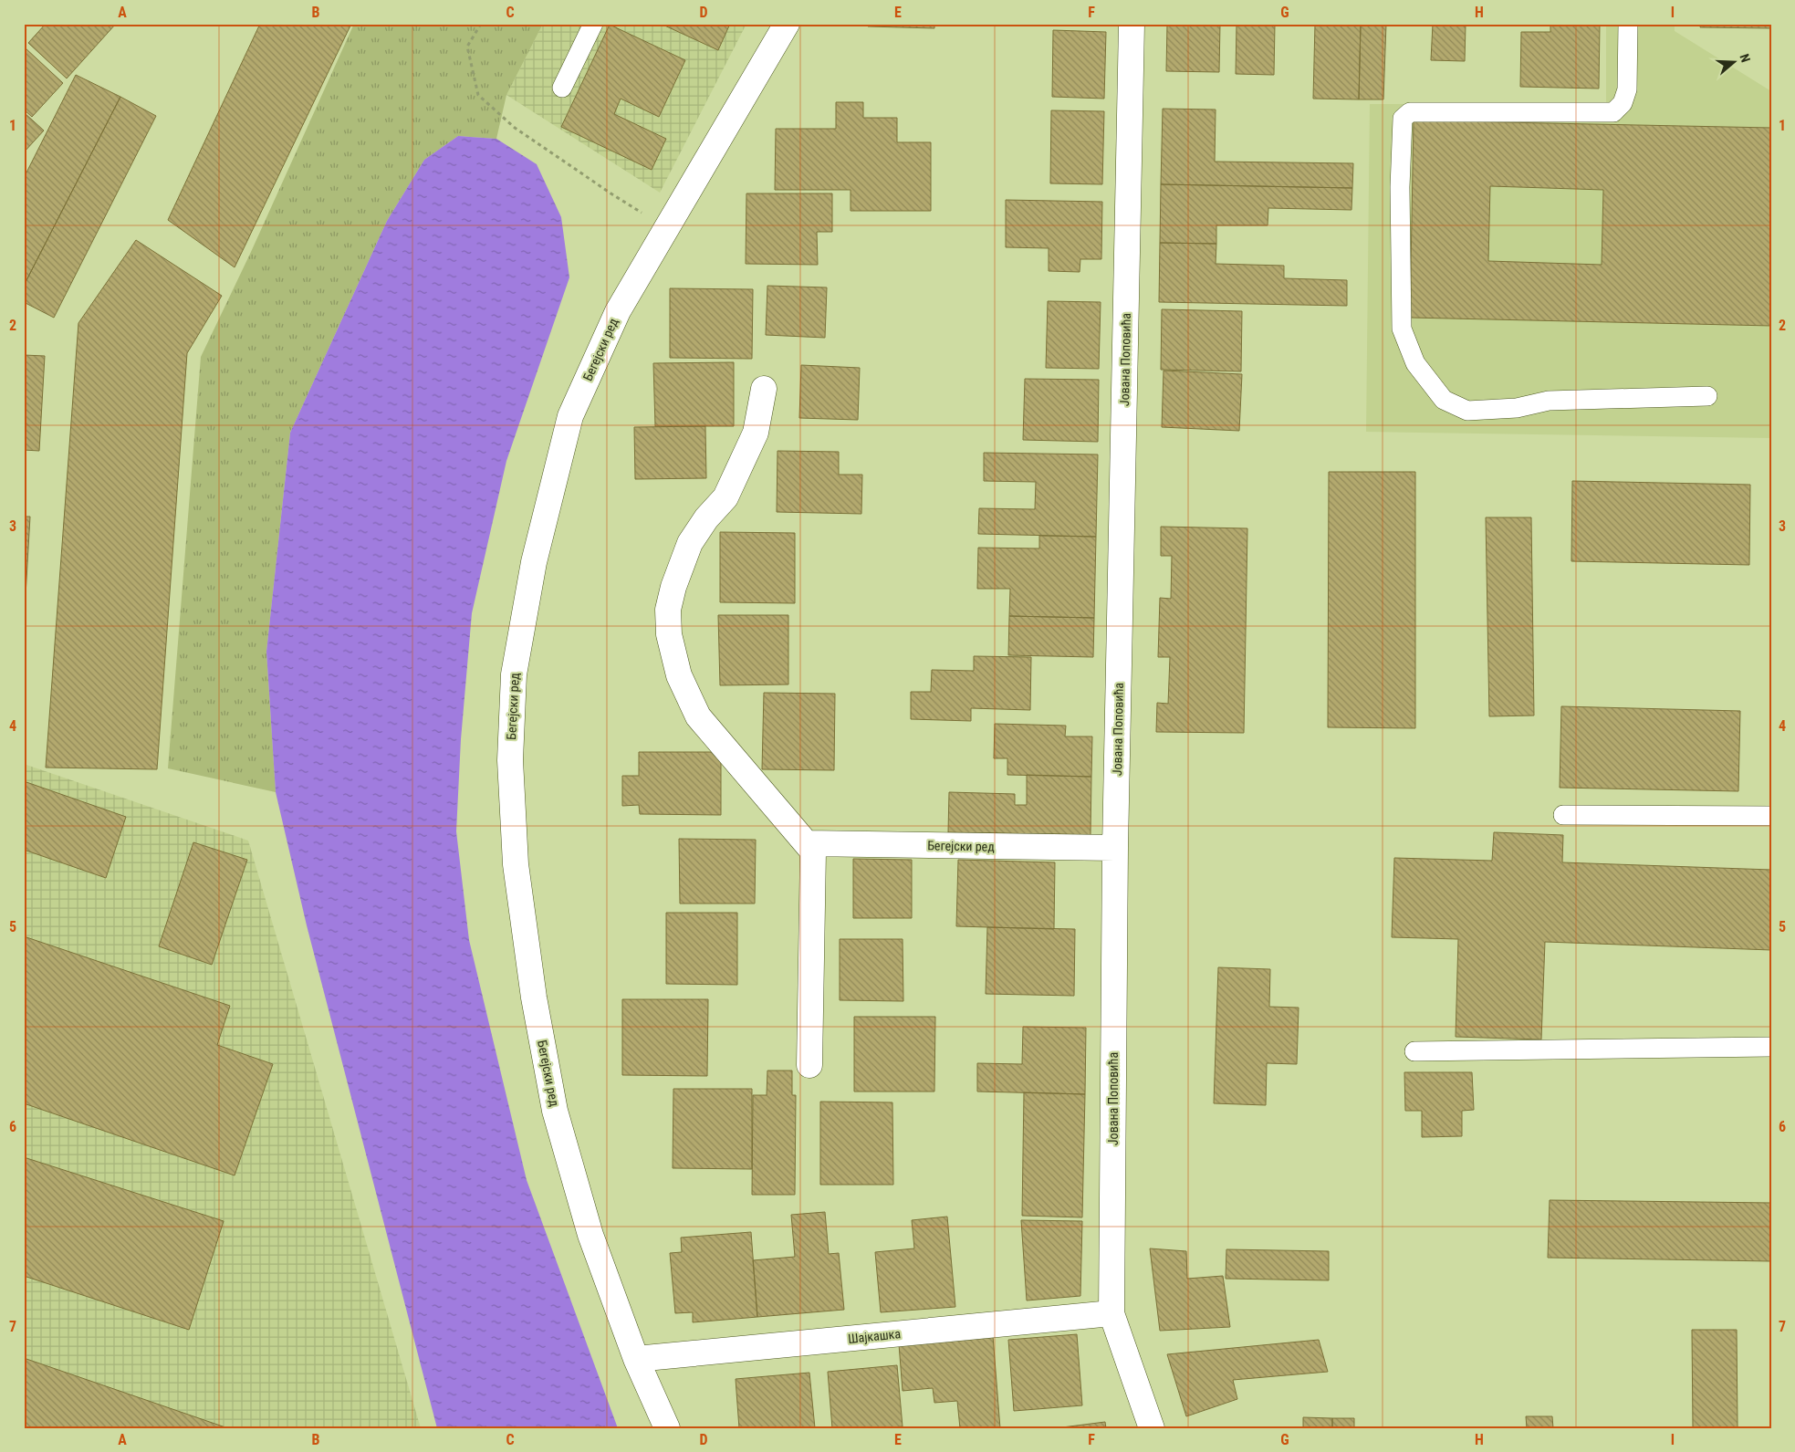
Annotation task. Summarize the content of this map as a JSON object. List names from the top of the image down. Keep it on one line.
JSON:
{"streets":{"street":["Бегејски ред","Јована Поповића","Шајкашка"]},"crossings":[["Бегејски ред","Јована Поповића"],["Бегејски ред","Шајкашка"],["Јована Поповића","Шајкашка"]],"north":"right","grid":{"columns":["A","B","C","D","E","F","G","H","I"],"rows":["1","2","3","4","5","6","7"]}}
